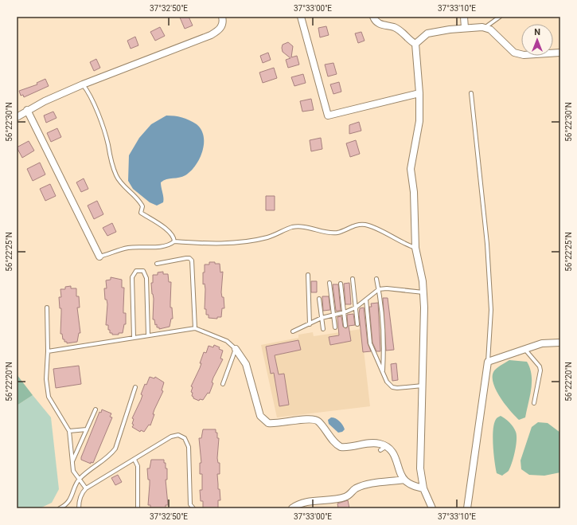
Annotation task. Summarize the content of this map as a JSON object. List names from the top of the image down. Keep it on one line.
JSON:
{"north":"top","coordinates":["37°32'50\"E","37°33'00\"E","37°33'10\"E","56°22'30\"N","56°22'25\"N","56°22'20\"N"]}
